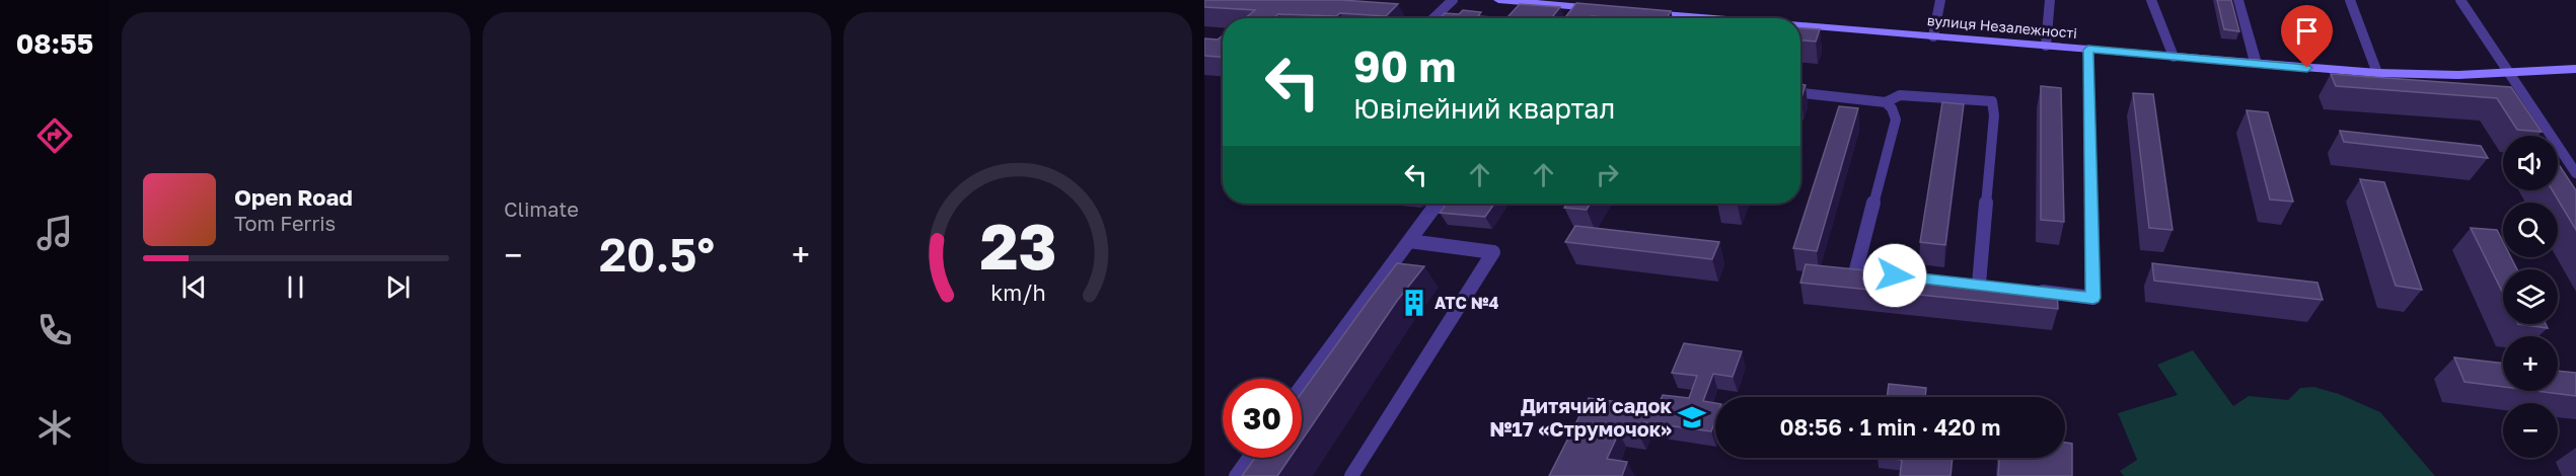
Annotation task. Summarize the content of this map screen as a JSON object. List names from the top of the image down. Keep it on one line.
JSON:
{"streets":{"main road":["вулиця Незалежності"]},"places":{"building":["АТС №4"],"school or university":["Дитячий садок №17 «Струмочок»"]},"page":{"tabs":"08:55","tile":"Climate","turn":["90 m","Ювілейний квартал"],"map_buttons":["+","−"],"song":["Open Road","Tom Ferris"],"heat":["−","20.5°","+"],"limit":"30","trip":"08:56 · 1 min · 420 m","gauge":["23","km/h"]}}
